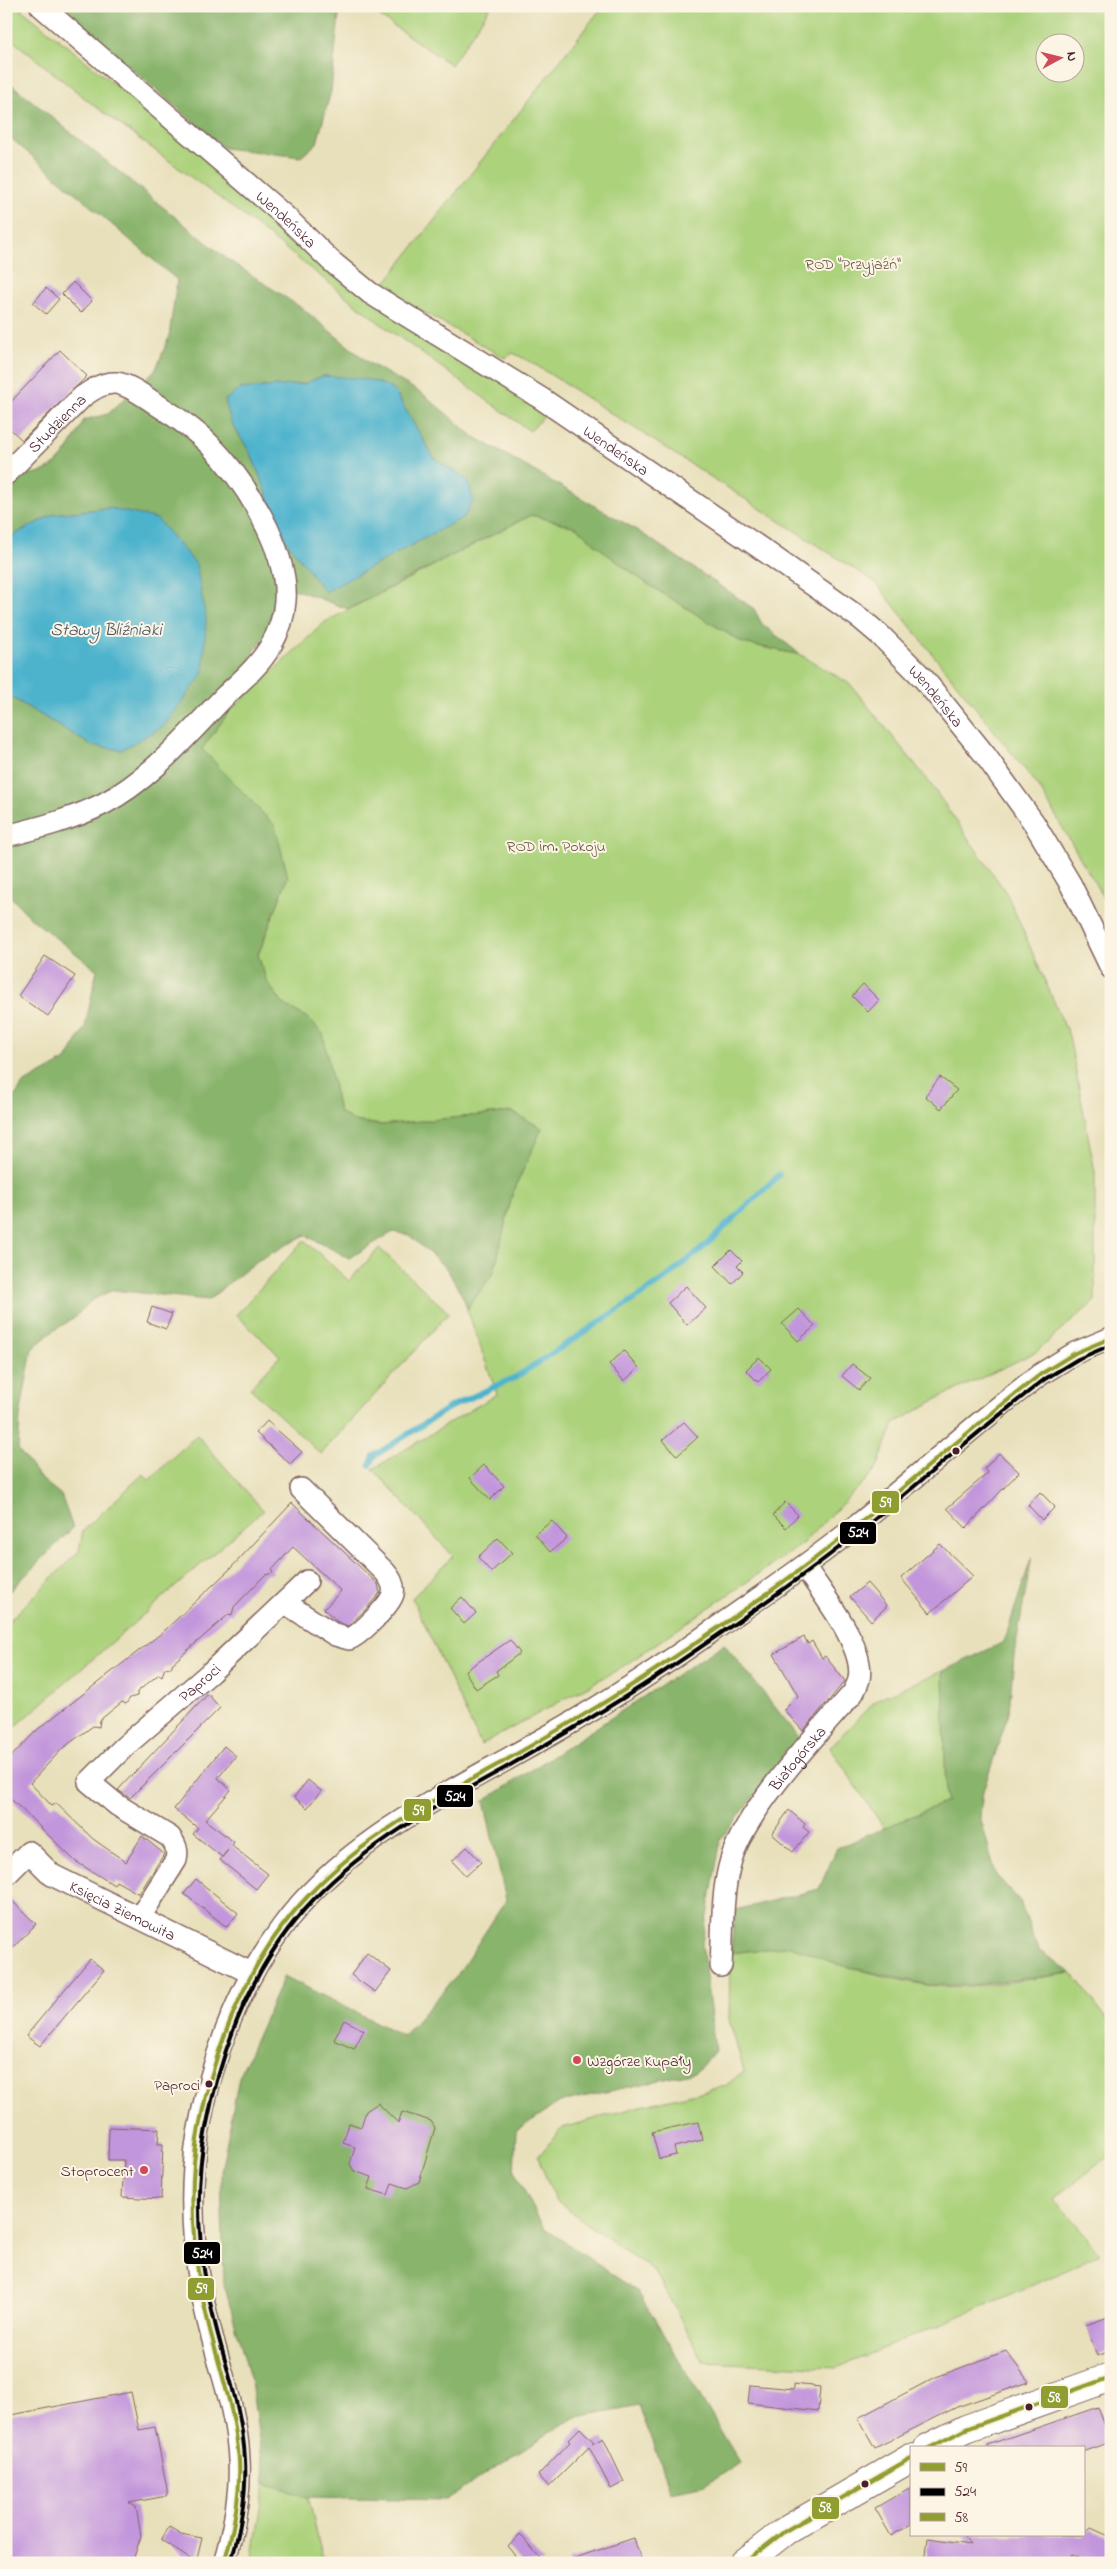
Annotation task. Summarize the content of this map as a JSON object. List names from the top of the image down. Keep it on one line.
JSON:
{"streets":{"street":["Wendeńska","Studzienna","Paproci","Białogórska","Księcia Ziemowita"]},"crossings":[["Paproci","Księcia Ziemowita"]],"water":["Stawy Bliźniaki"],"parks":["ROD \"Przyjaźń\"","ROD im. Pokoju"],"places":["Wzgórze Kupały","Paproci","Stoprocent"],"lines":["transit line 59","transit line 524","transit line 58"],"legend":["59","524","58"],"north":"right"}
